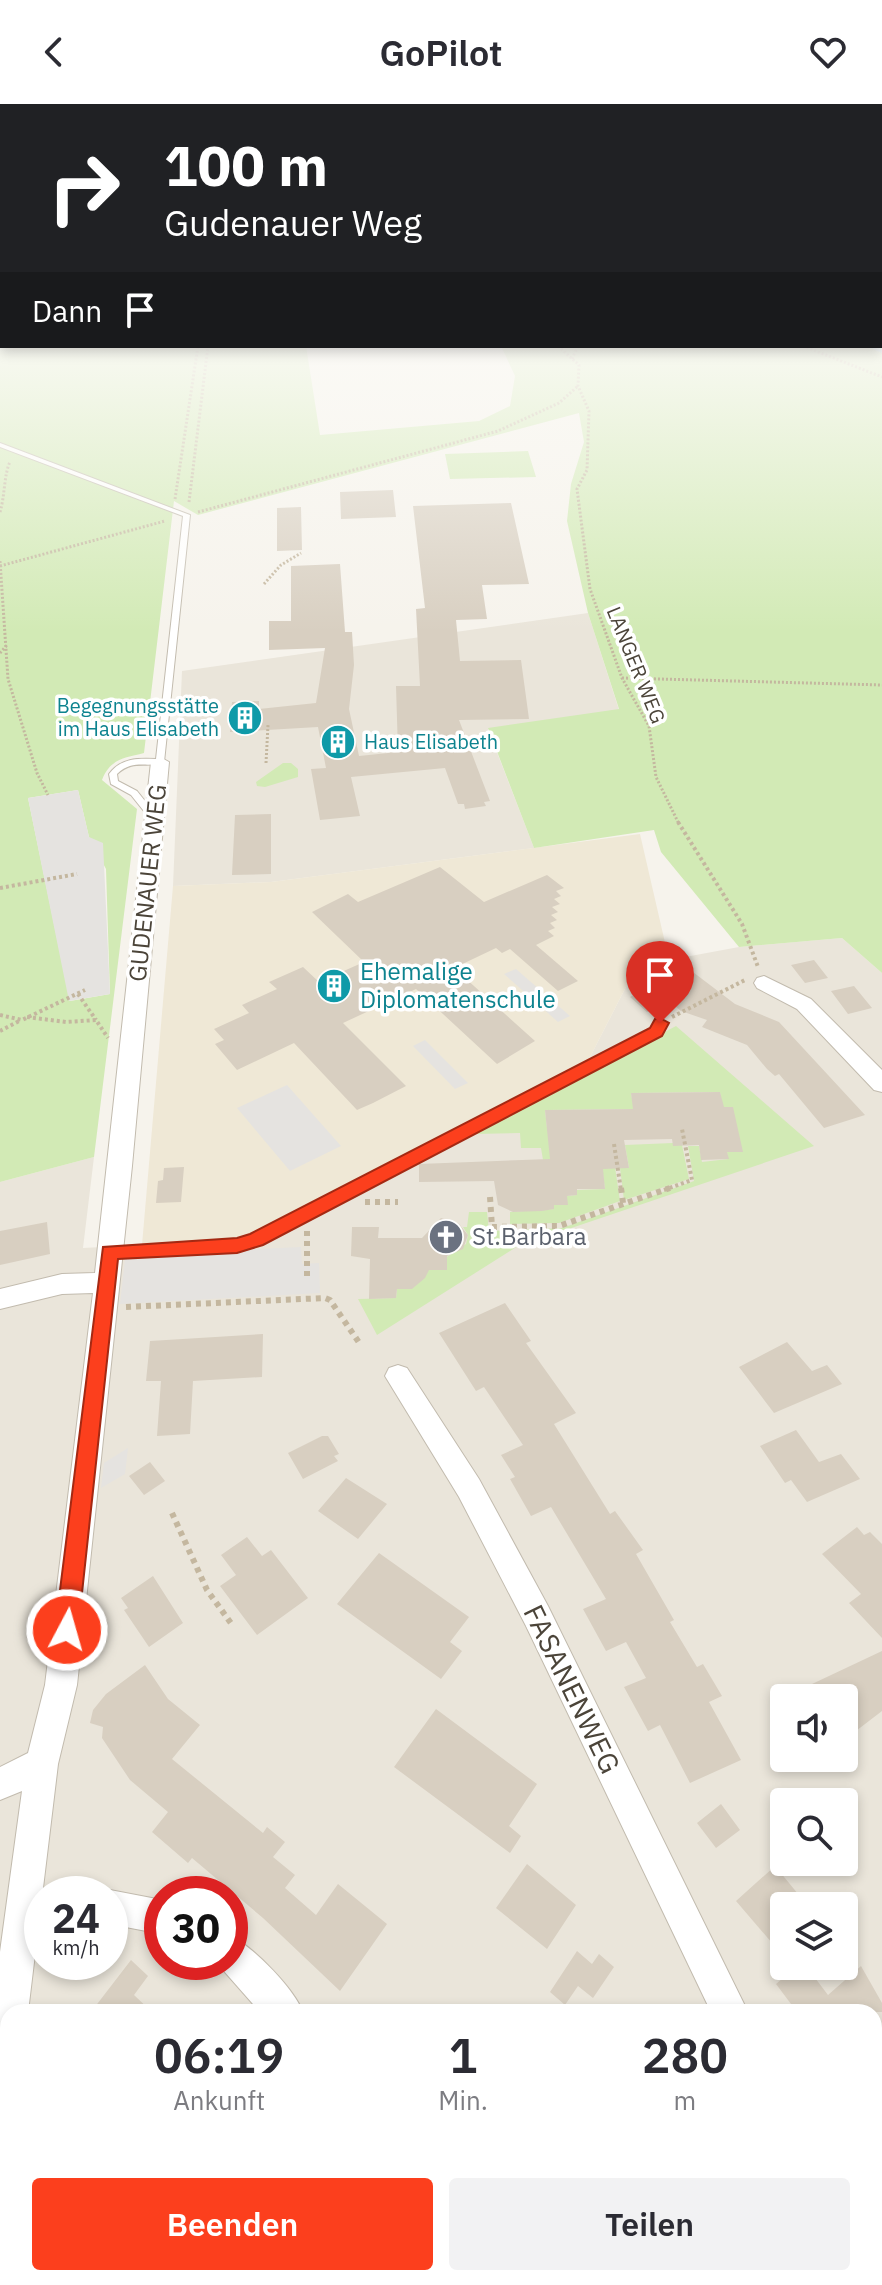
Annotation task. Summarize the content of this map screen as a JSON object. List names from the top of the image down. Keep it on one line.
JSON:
{"streets":{"street":["GUDENAUER WEG","FASANENWEG"],"path":["LANGER WEG"]},"places":{"building":["Begegnungsstätte im Haus Elisabeth","Haus Elisabeth","Ehemalige Diplomatenschule"],"church":["St.Barbara"]},"page":{"header":"GoPilot","turn":["100 m","Gudenauer Weg"],"then":"Dann","speed":"24 km/h","limit":"30","eta":["06:19","Ankunft","1","Min.","280","m"],"buttons":["Beenden","Teilen"]}}
